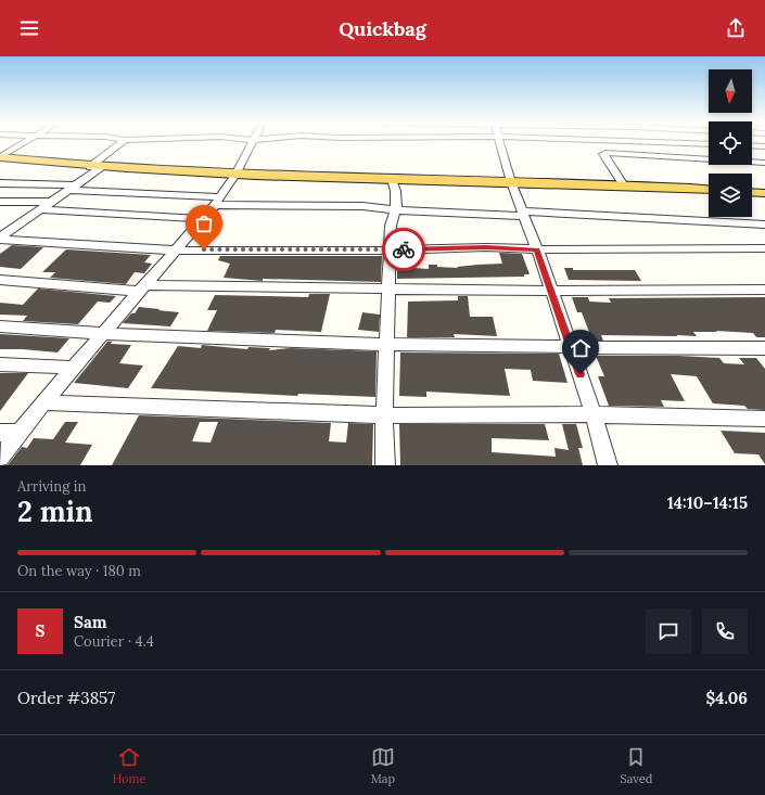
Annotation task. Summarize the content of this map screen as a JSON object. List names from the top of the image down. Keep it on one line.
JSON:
{"north":"bottom","page":{"header":"Quickbag","heading":["2 min","Arriving in","14:10–14:15"],"panel":["Sam","Courier · 4.4","Order #3857","$4.06"],"bar":"On the way · 180 m","round":"S","tabs":["Home","Map","Saved"]}}
